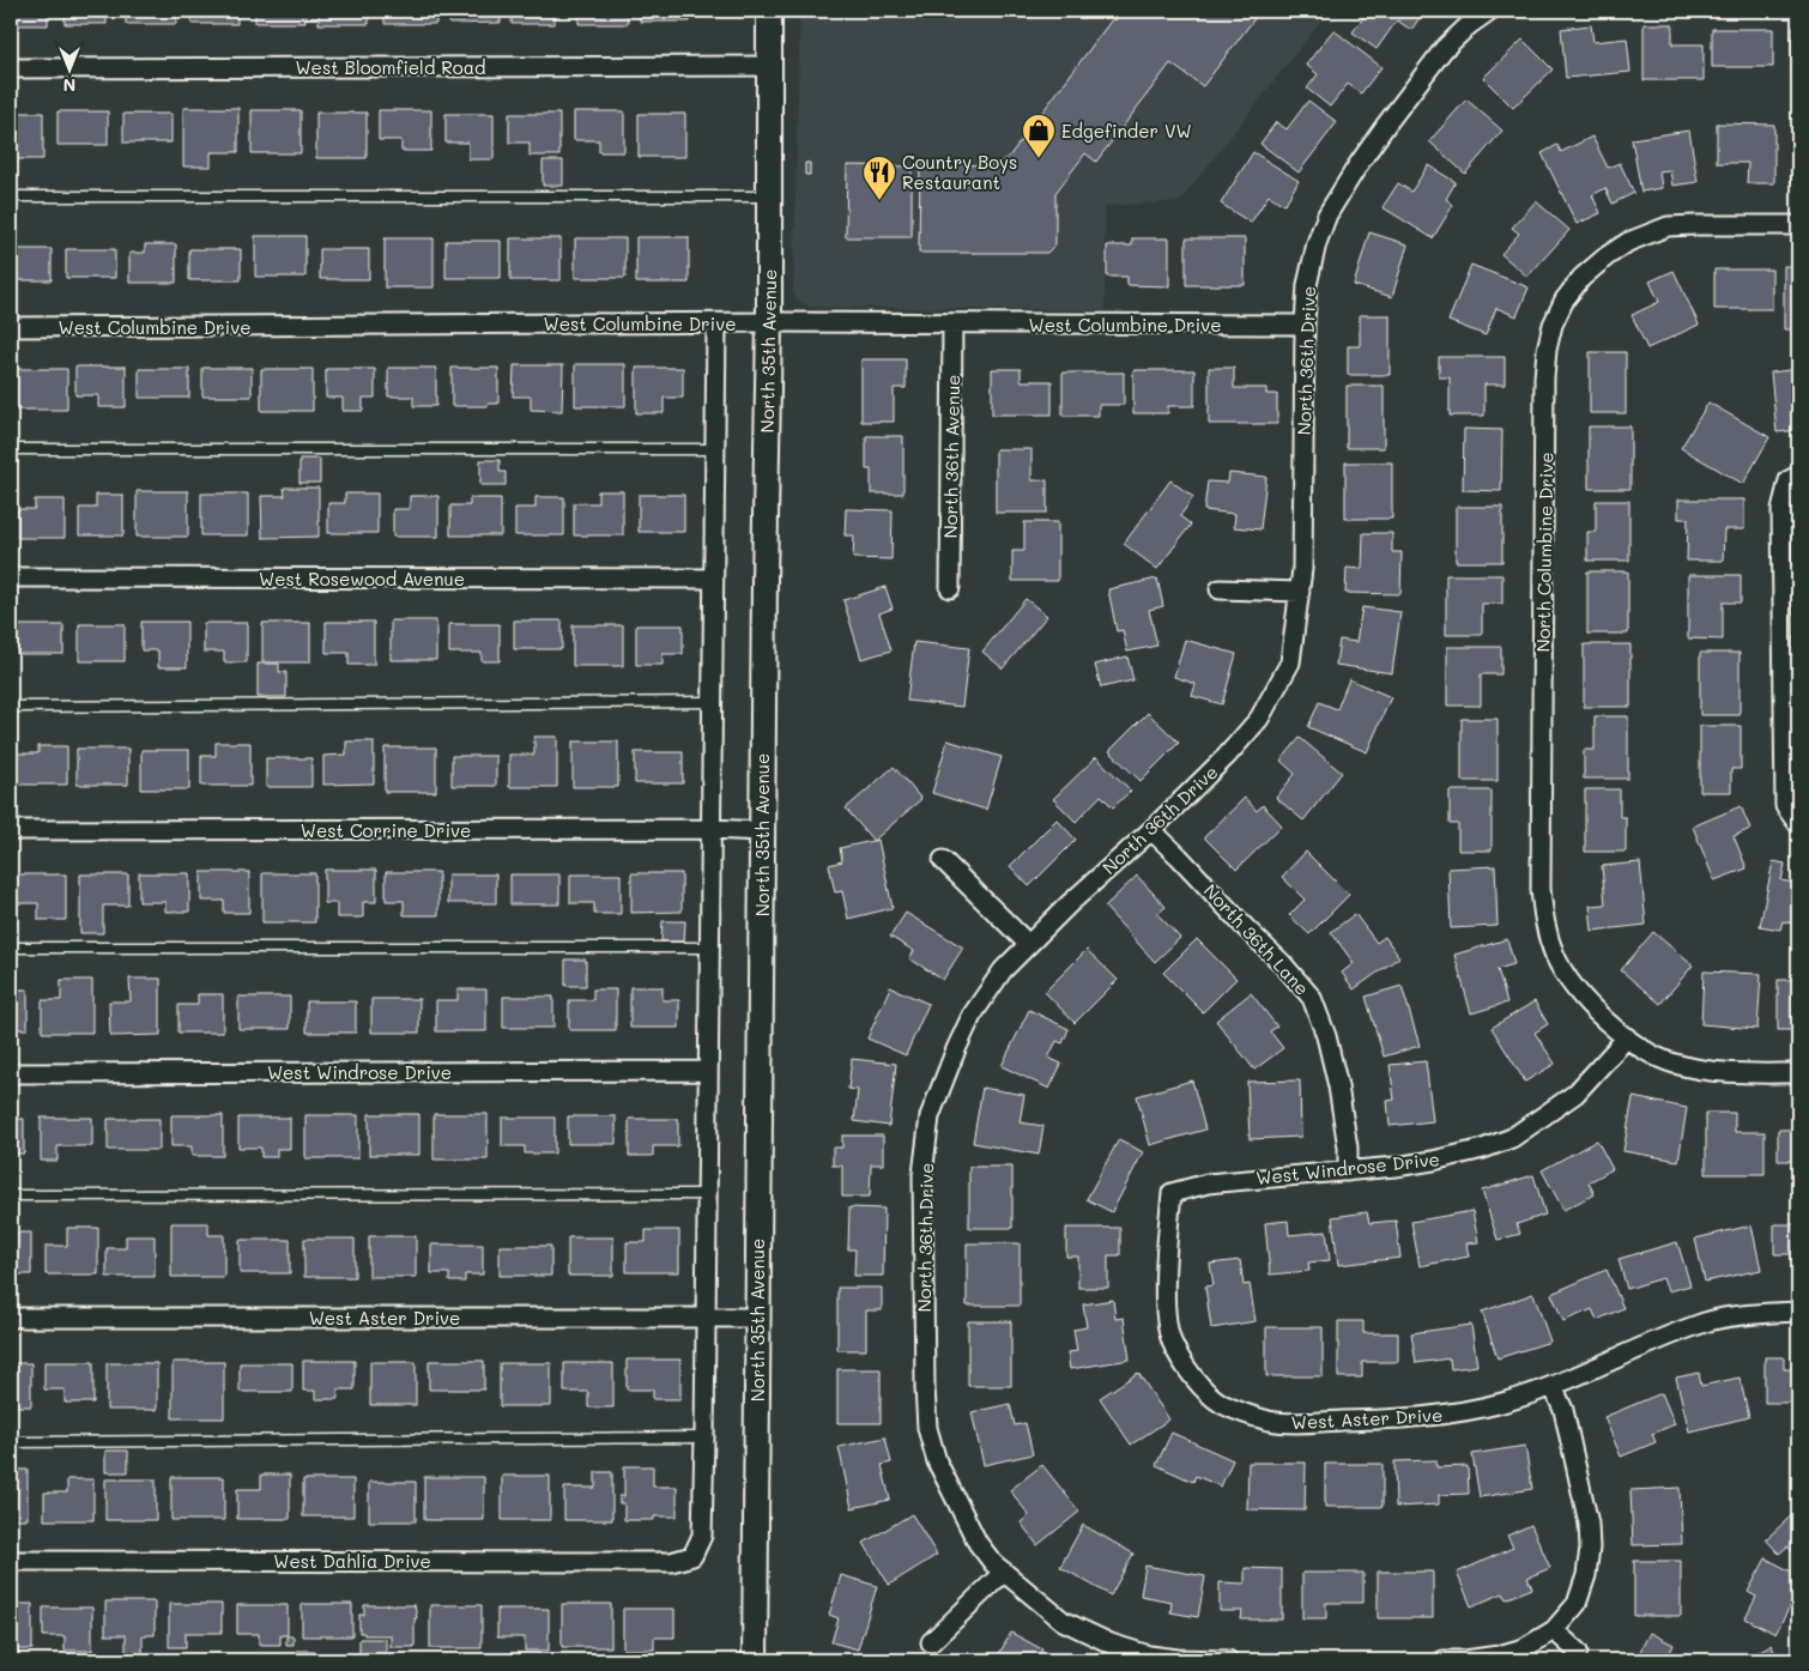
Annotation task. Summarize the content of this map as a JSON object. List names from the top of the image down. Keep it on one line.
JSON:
{"streets":{"main road":["North 35th Avenue"],"street":["West Bloomfield Road","West Columbine Drive","North 36th Drive","North 36th Avenue","North Columbine Drive","West Rosewood Avenue","West Corrine Drive","North 36th Lane","West Windrose Drive","West Aster Drive","West Dahlia Drive"]},"crossings":[["West Bloomfield Road","North 35th Avenue"],["West Columbine Drive","North 35th Avenue"],["West Columbine Drive","North 36th Drive"],["West Columbine Drive","North 36th Avenue"],["North 35th Avenue","West Corrine Drive"],["North 35th Avenue","West Aster Drive"],["North 36th Drive","North 36th Lane"],["North Columbine Drive","West Windrose Drive"],["North 36th Lane","West Windrose Drive"],["West Windrose Drive","West Aster Drive"]],"places":{"shop":["Edgefinder VW"],"restaurant":["Country Boys Restaurant"]},"north":"bottom"}
